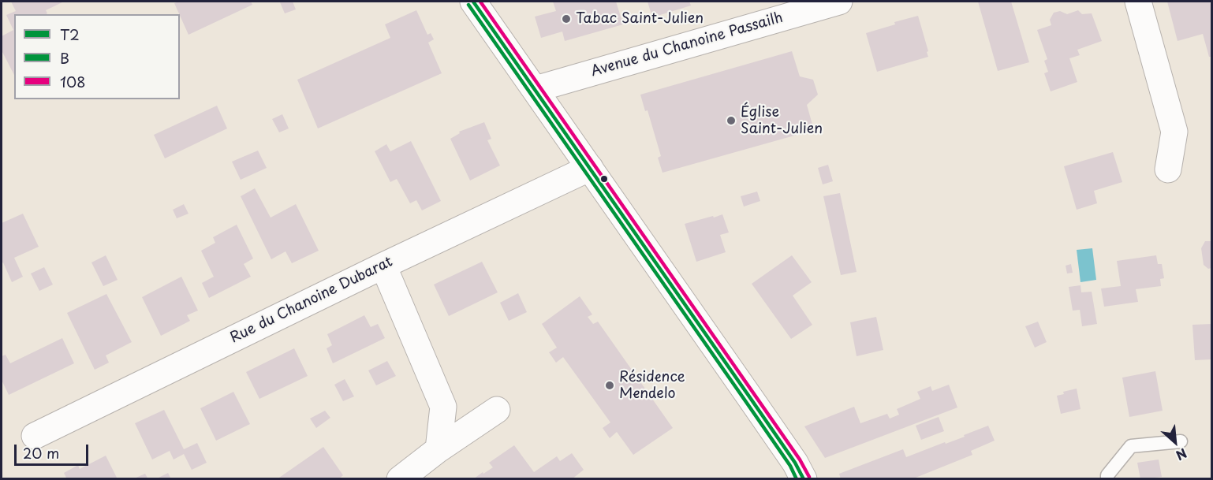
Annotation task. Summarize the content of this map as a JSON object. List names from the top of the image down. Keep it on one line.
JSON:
{"streets":{"street":["Avenue du Chanoine Passailh","Rue du Chanoine Dubarat"]},"places":["Tabac Saint-Julien","Église Saint-Julien","Résidence Mendelo"],"lines":["transit line T2","transit line 108","transit line B"],"legend":["T2","B","108"],"scale_bar":"20 m","north":"bottom right"}
